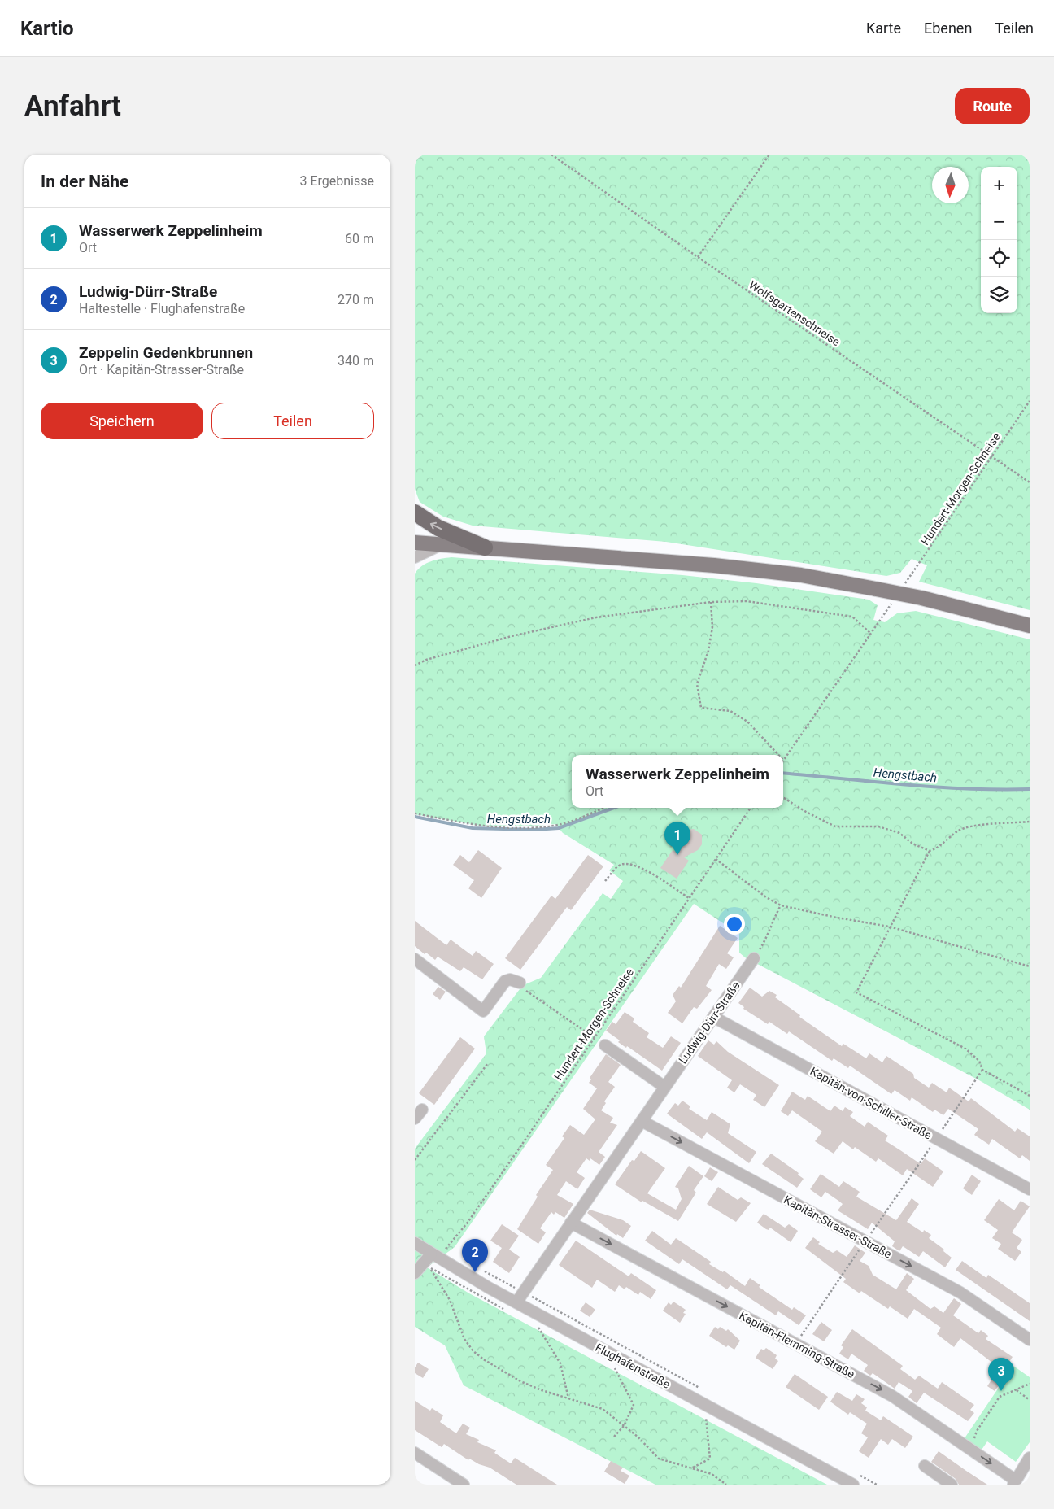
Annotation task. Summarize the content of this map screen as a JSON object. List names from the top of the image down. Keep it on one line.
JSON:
{"streets":{"street":["Ludwig-Dürr-Straße","Kapitän-von-Schiller-Straße","Kapitän-Strasser-Straße","Kapitän-Flemming-Straße","Flughafenstraße"],"path":["Wolfsgartenschneise","Hundert-Morgen-Schneise"]},"crossings":[["Wolfsgartenschneise","Hundert-Morgen-Schneise"],["Ludwig-Dürr-Straße","Kapitän-von-Schiller-Straße"],["Ludwig-Dürr-Straße","Kapitän-Strasser-Straße"],["Ludwig-Dürr-Straße","Kapitän-Flemming-Straße"],["Ludwig-Dürr-Straße","Flughafenstraße"]],"one_way":["Kapitän-Strasser-Straße","Kapitän-Flemming-Straße"],"water":["Hengstbach"],"north":"bottom","page":{"header":"Kartio","nav":["Karte","Ebenen","Teilen"],"buttons":["Route",["Speichern","Teilen"]],"title":"Anfahrt","heading":["In der Nähe","3 Ergebnisse"],"map_buttons":["+","−"],"list":[{"mark":"1","name":"Wasserwerk Zeppelinheim","note":"Ort","value":"60 m"},{"mark":"2","name":"Ludwig-Dürr-Straße","note":"Haltestelle · Flughafenstraße","value":"270 m"},{"mark":"3","name":"Zeppelin Gedenkbrunnen","note":"Ort · Kapitän-Strasser-Straße","value":"340 m"}],"popup":["Wasserwerk Zeppelinheim","Ort"],"pins":["1","2","3"]}}
